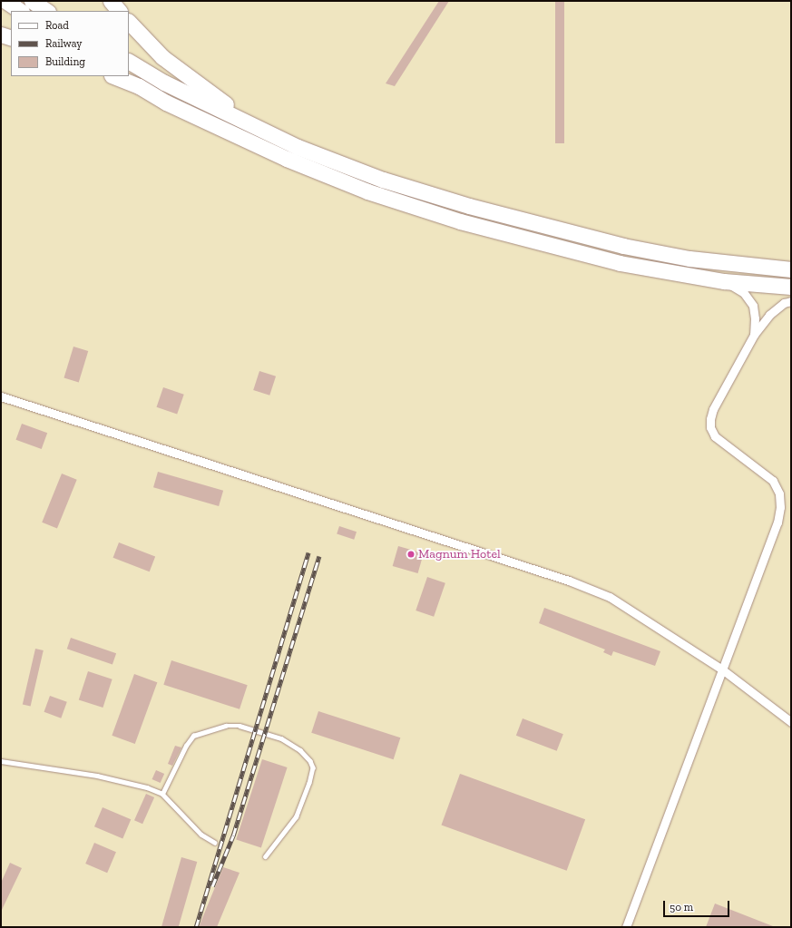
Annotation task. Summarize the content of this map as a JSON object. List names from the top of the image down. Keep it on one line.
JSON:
{"places":["Magnum Hotel"],"legend":["Road","Railway","Building"],"scale_bar":"50 m"}
